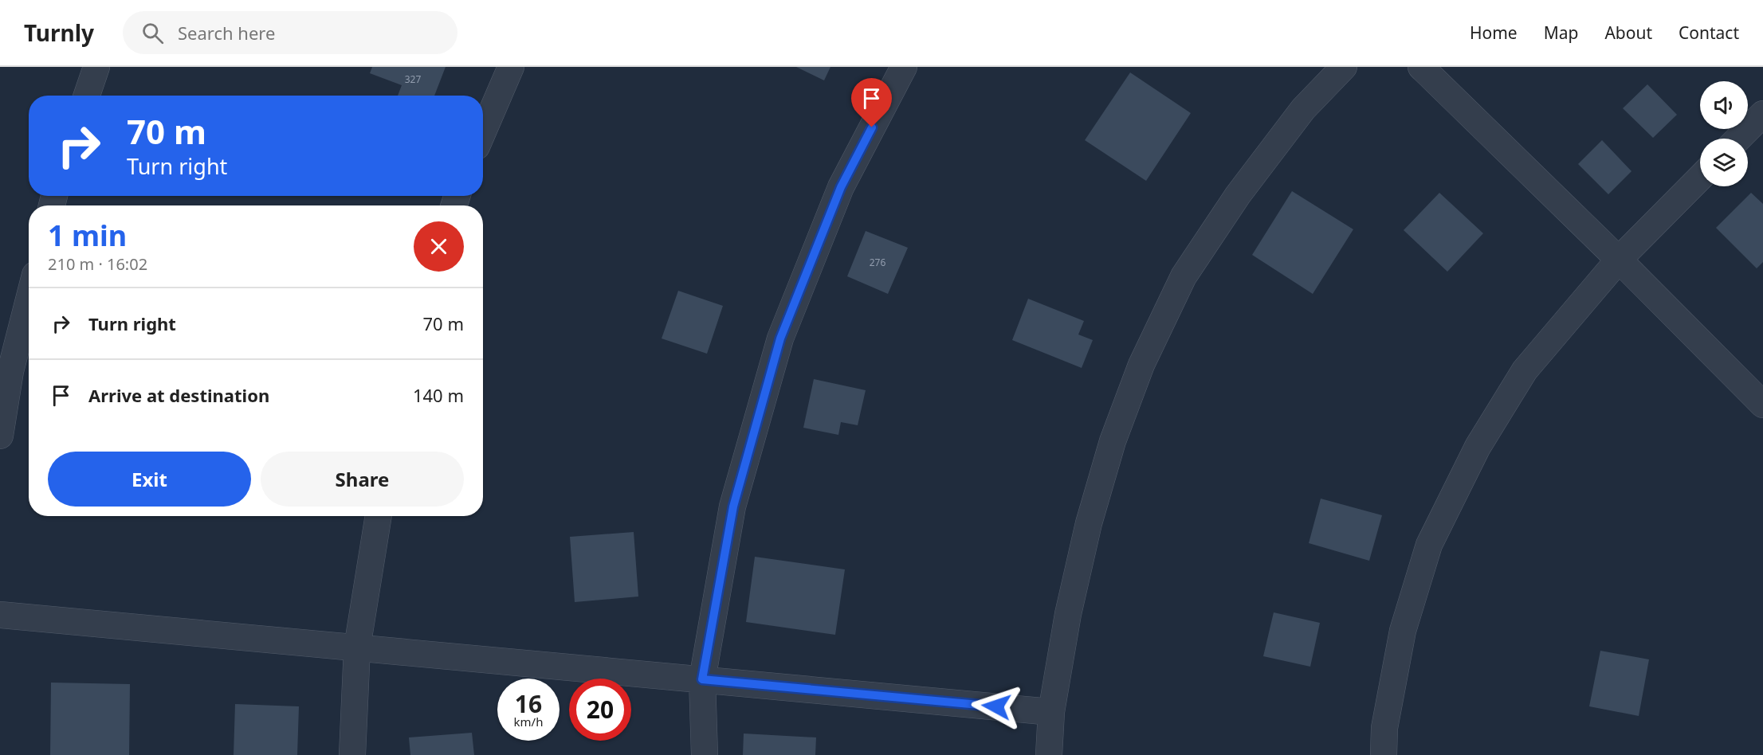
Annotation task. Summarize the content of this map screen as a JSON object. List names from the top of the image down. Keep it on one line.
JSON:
{"house_numbers":["327","276"],"page":{"header":"Turnly","search":"Search here","nav":["Home","Map","About","Contact"],"turn":["70 m","Turn right"],"heading":["1 min","210 m · 16:02"],"list":[{"name":"Turn right","value":"70 m"},{"name":"Arrive at destination","value":"140 m"}],"buttons":["Exit","Share"],"speed":"16 km/h","limit":"20"}}
